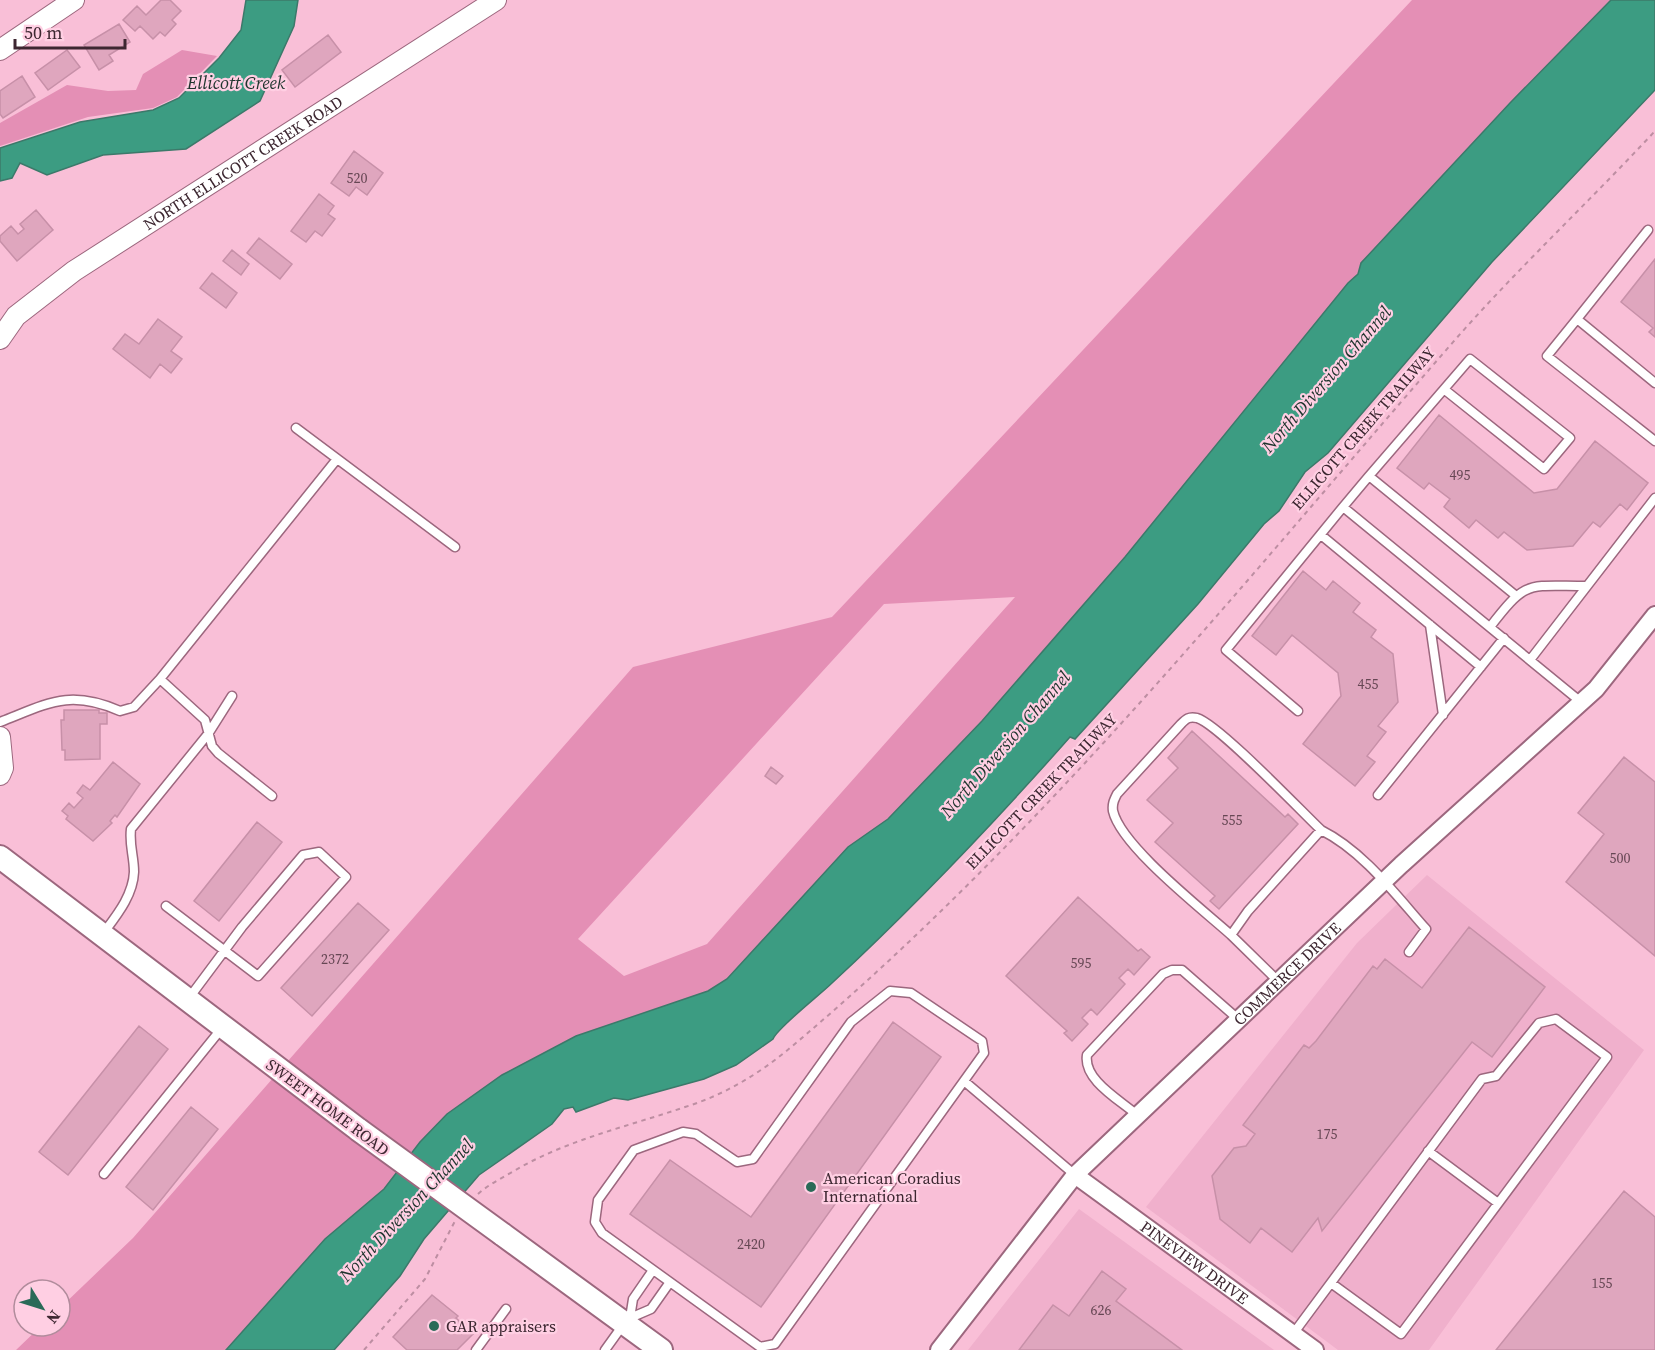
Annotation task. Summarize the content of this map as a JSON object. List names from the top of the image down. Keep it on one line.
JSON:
{"streets":{"main road":["SWEET HOME ROAD"],"street":["NORTH ELLICOTT CREEK ROAD","COMMERCE DRIVE","PINEVIEW DRIVE"],"path":["ELLICOTT CREEK TRAILWAY"]},"crossings":[["COMMERCE DRIVE","PINEVIEW DRIVE"]],"water":["Ellicott Creek","North Diversion Channel"],"places":["American Coradius International","GAR appraisers"],"house_numbers":["520","495","455","555","500","2372","595","175","2420","155","626"],"scale_bar":"50 m","north":"bottom right"}
